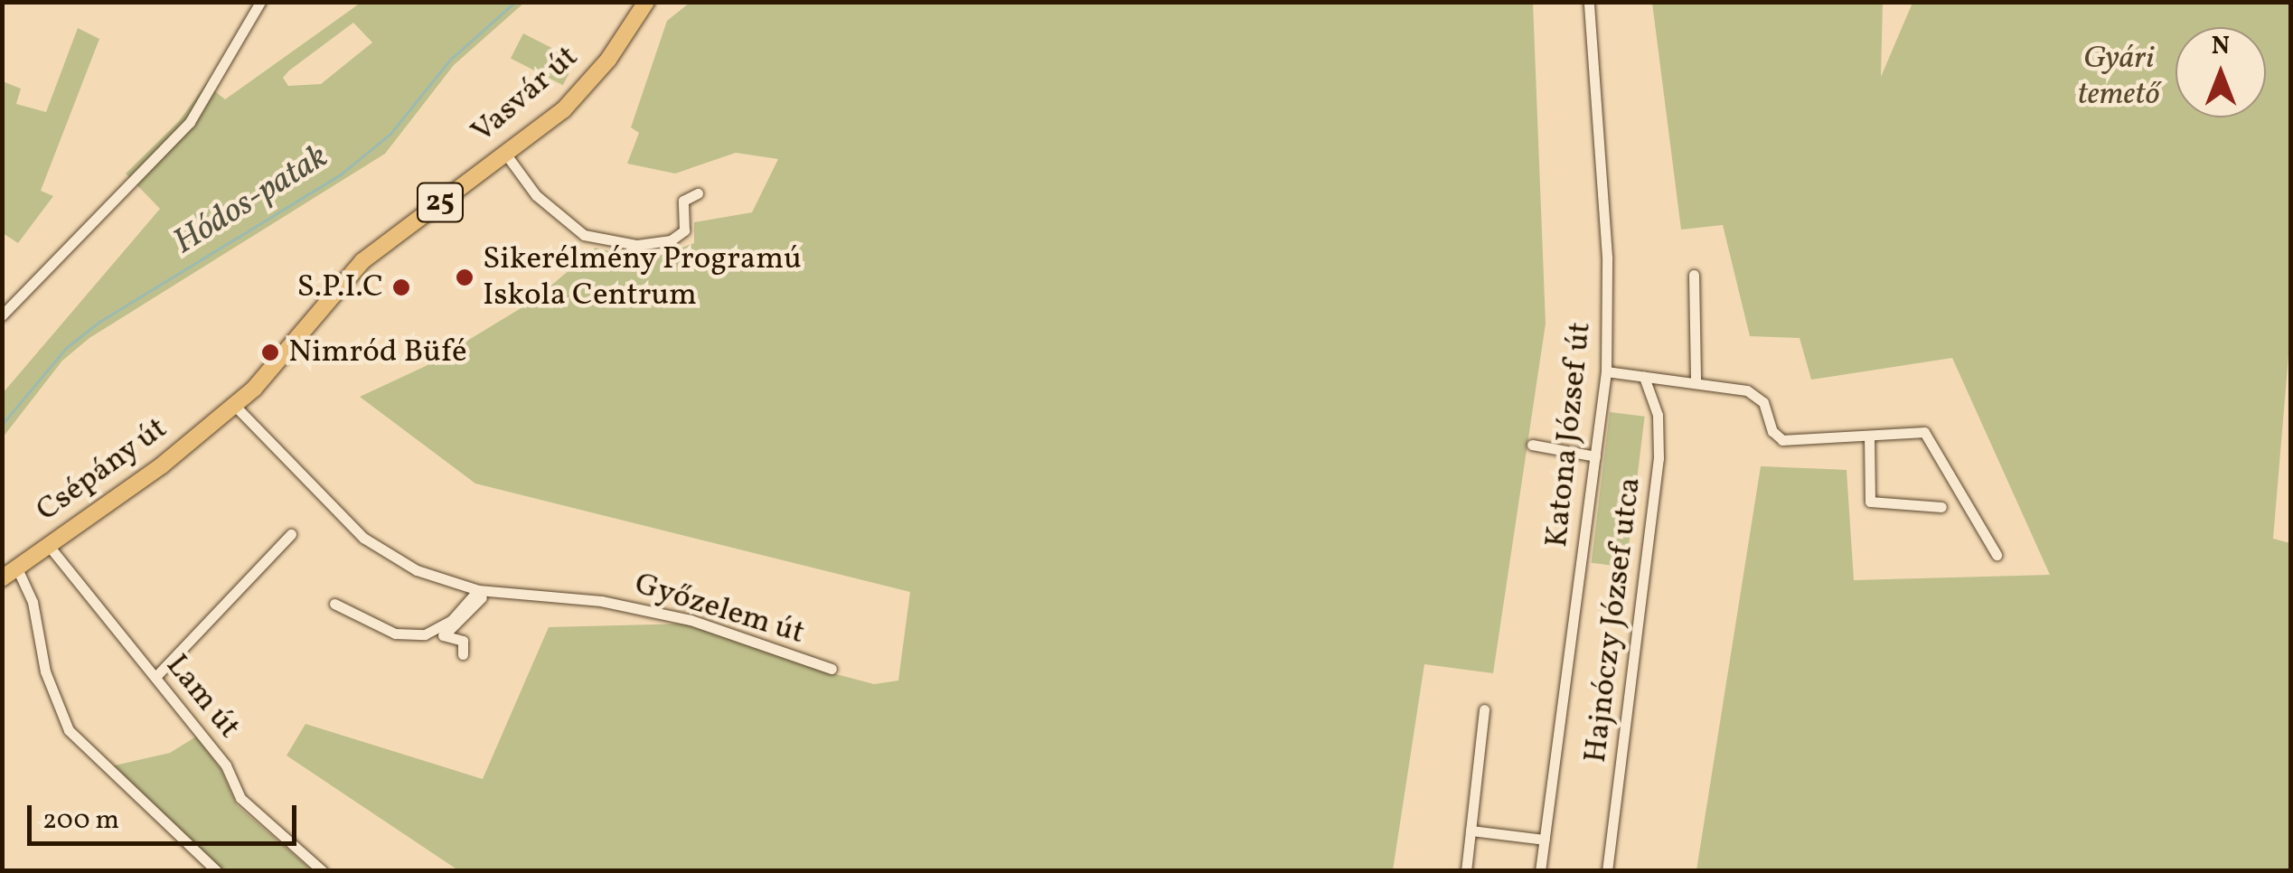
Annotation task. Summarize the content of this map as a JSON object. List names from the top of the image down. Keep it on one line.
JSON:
{"streets":{"main road":["Vasvár út","25","Csépány út"],"street":["Katona József út","Győzelem út","Hajnóczy József utca","Lam út"]},"crossings":[["Vasvár út","Csépány út"],["Vasvár út","Győzelem út"],["Csépány út","Győzelem út"],["Csépány út","Lam út"]],"water":["Hódos-patak"],"parks":["Gyári temető"],"places":["Sikerélmény Programú Iskola Centrum","S.P.I.C","Nimród Büfé"],"scale_bar":"200 m","north":"top"}
